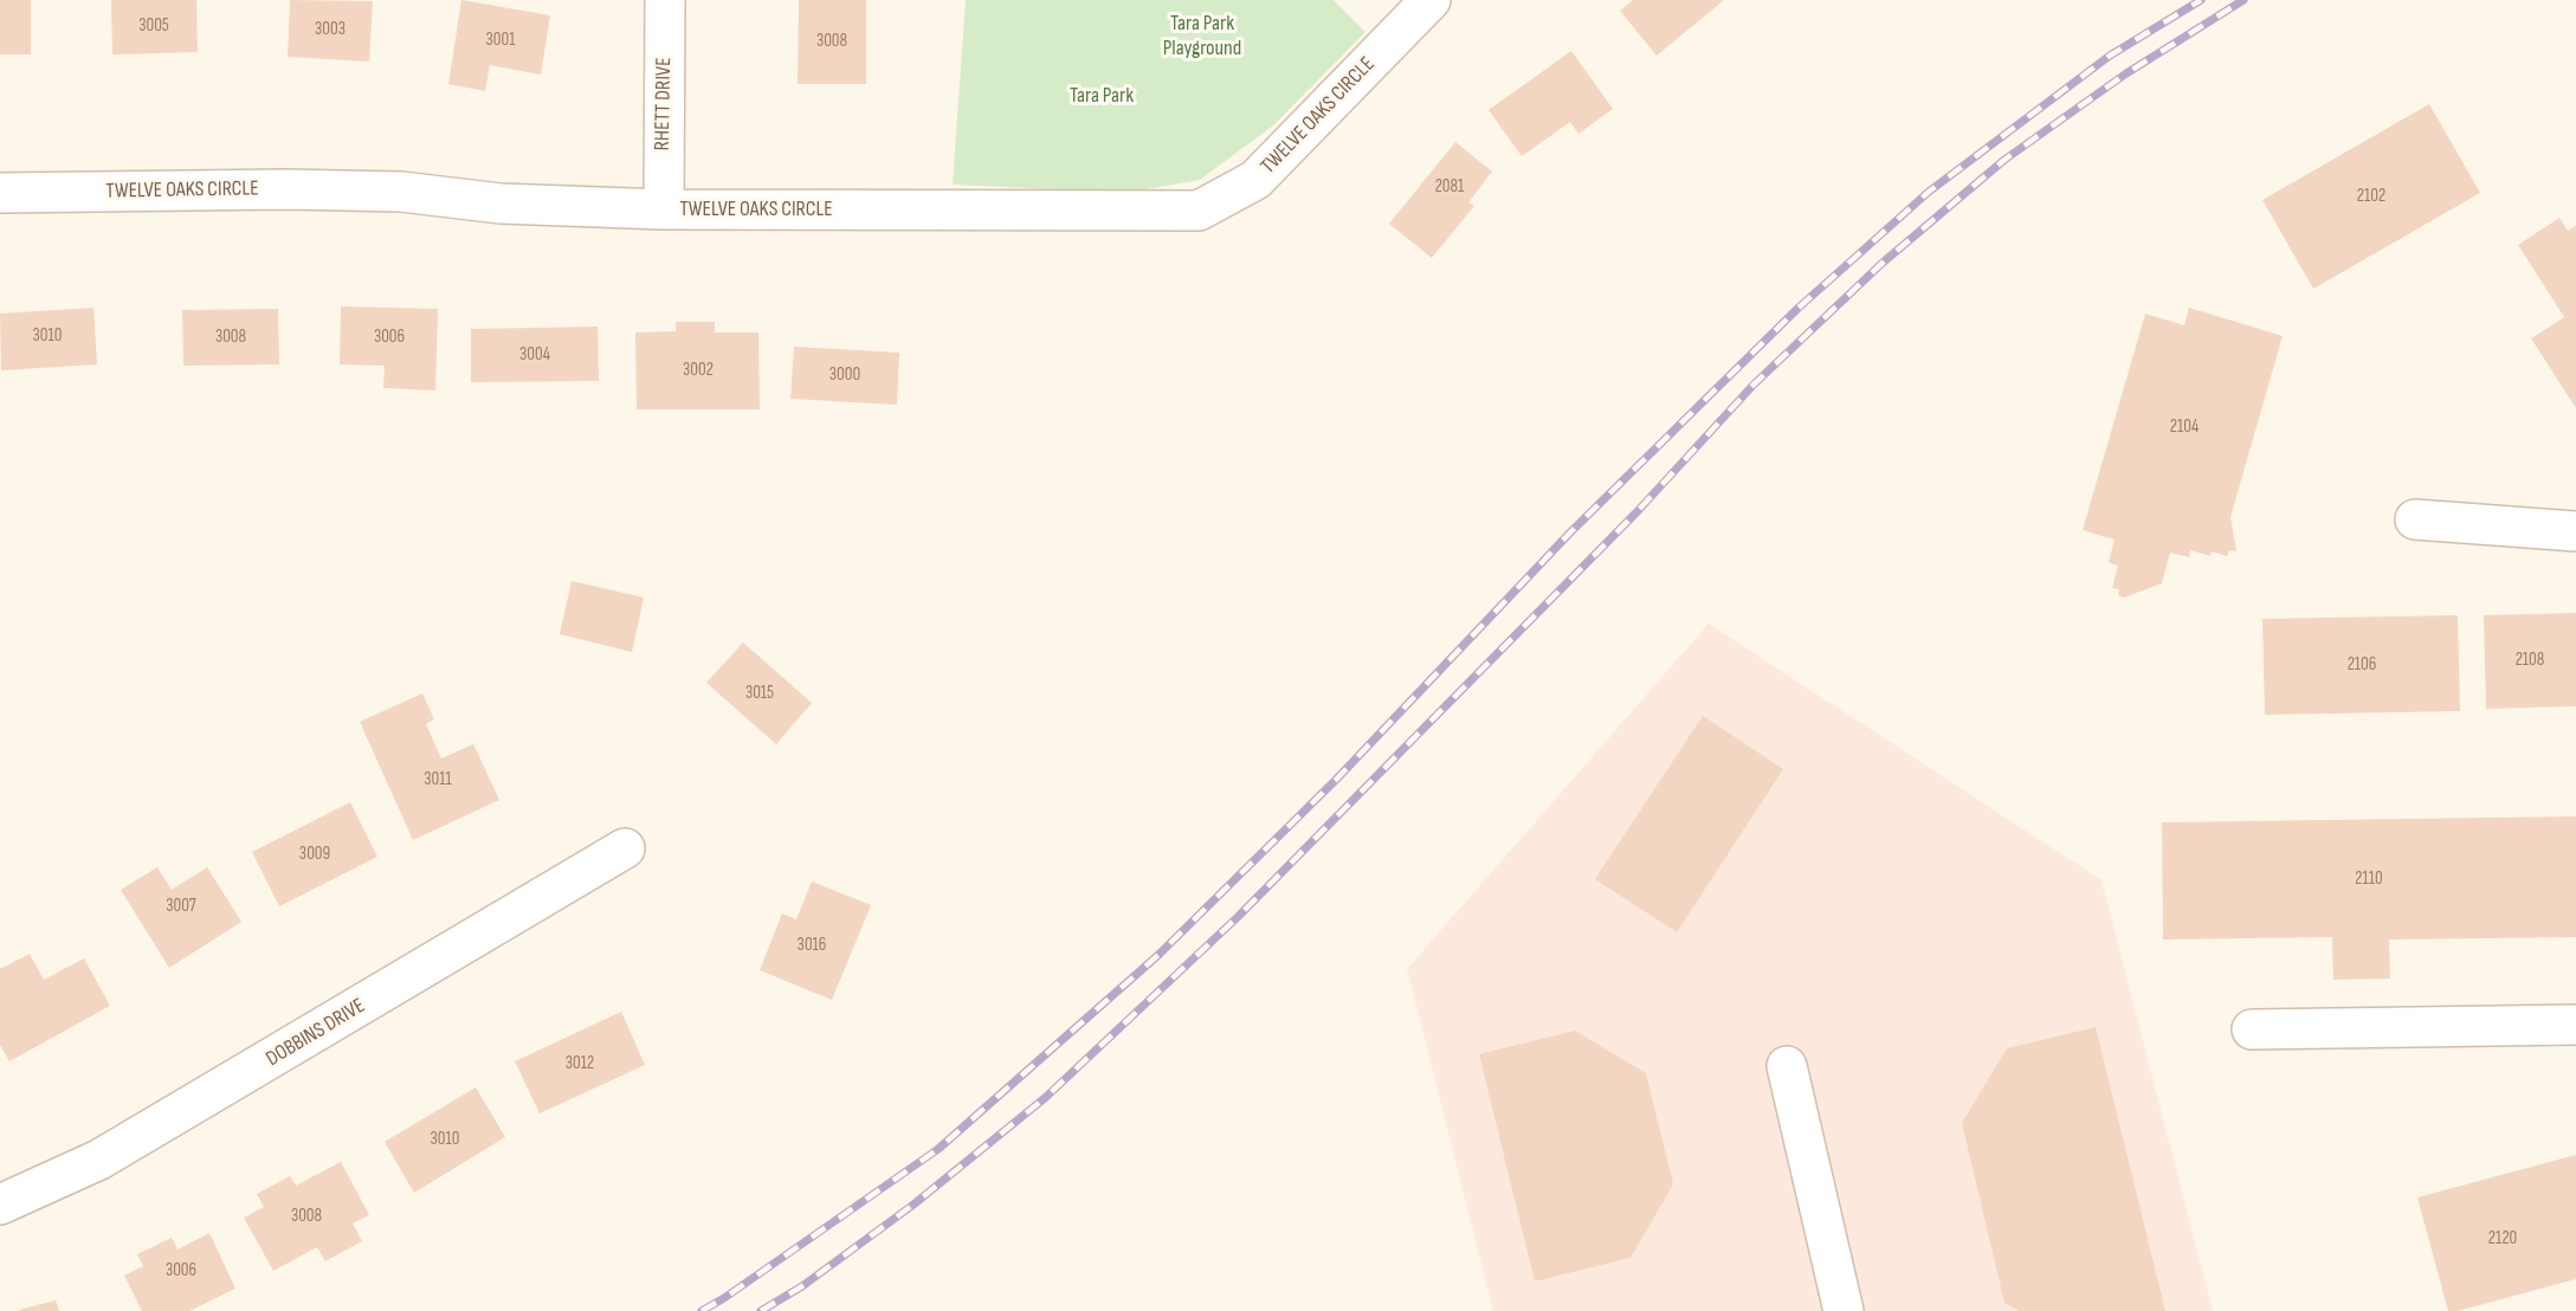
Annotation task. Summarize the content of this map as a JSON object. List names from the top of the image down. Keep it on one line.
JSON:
{"streets":{"street":["RHETT DRIVE","TWELVE OAKS CIRCLE","DOBBINS DRIVE"]},"crossings":[["RHETT DRIVE","TWELVE OAKS CIRCLE"]],"parks":["Tara Park Playground","Tara Park"],"house_numbers":["3005","3003","3001","3008","2081","2102","3010","3008","3006","3004","3002","3000","2104","2108","2106","3015","3011","3009","2110","3007","3016","3012","3010","3008","2120","3006"]}
